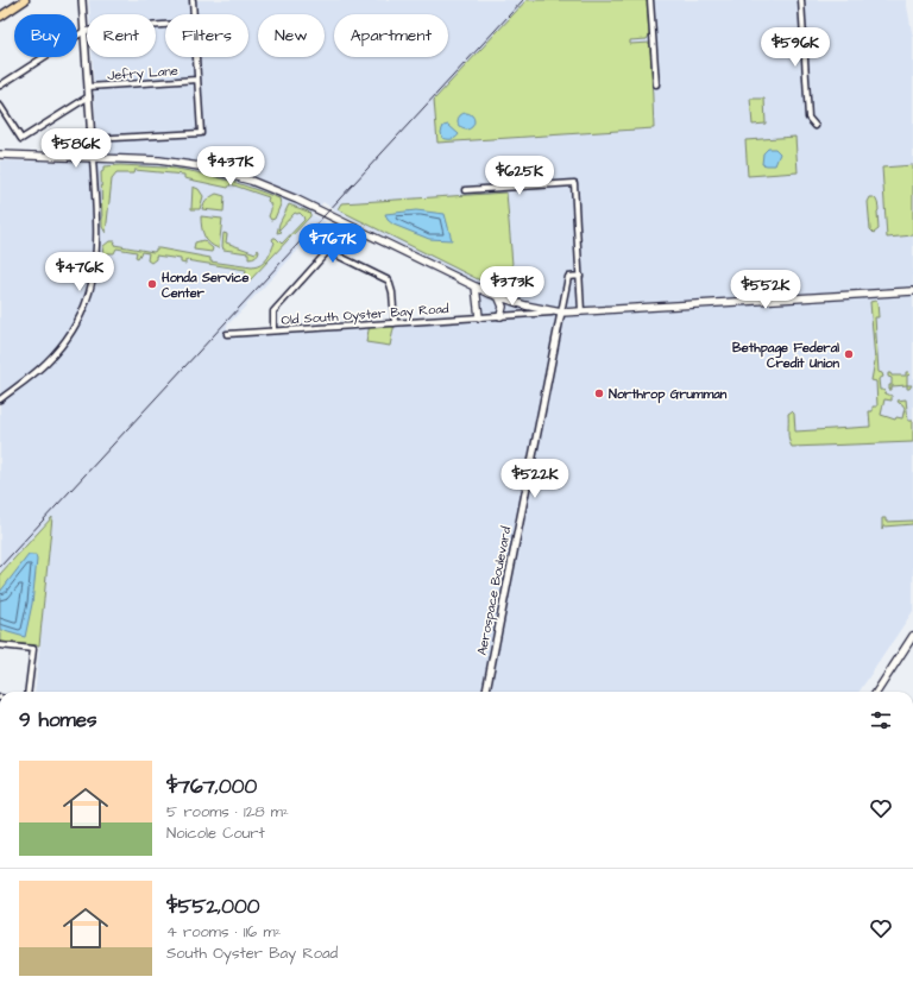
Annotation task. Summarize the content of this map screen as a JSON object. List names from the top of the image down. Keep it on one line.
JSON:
{"streets":{"street":["Jefry Lane","Old South Oyster Bay Road","Aerospace Boulevard"]},"crossings":[["Old South Oyster Bay Road","Aerospace Boulevard"]],"places":["Honda Service Center","Bethpage Federal Credit Union","Northrop Grumman"],"page":{"chip":["Buy","Rent","Filters","New","Apartment"],"price":["$596K","$586K","$437K","$625K","$767K","$476K","$373K","$552K","$522K"],"heading":"9 homes","list":[{"name":"$767,000","note":"5 rooms · 128 m² · Noicole Court"},{"name":"$552,000","note":"4 rooms · 116 m² · South Oyster Bay Road"}]}}
